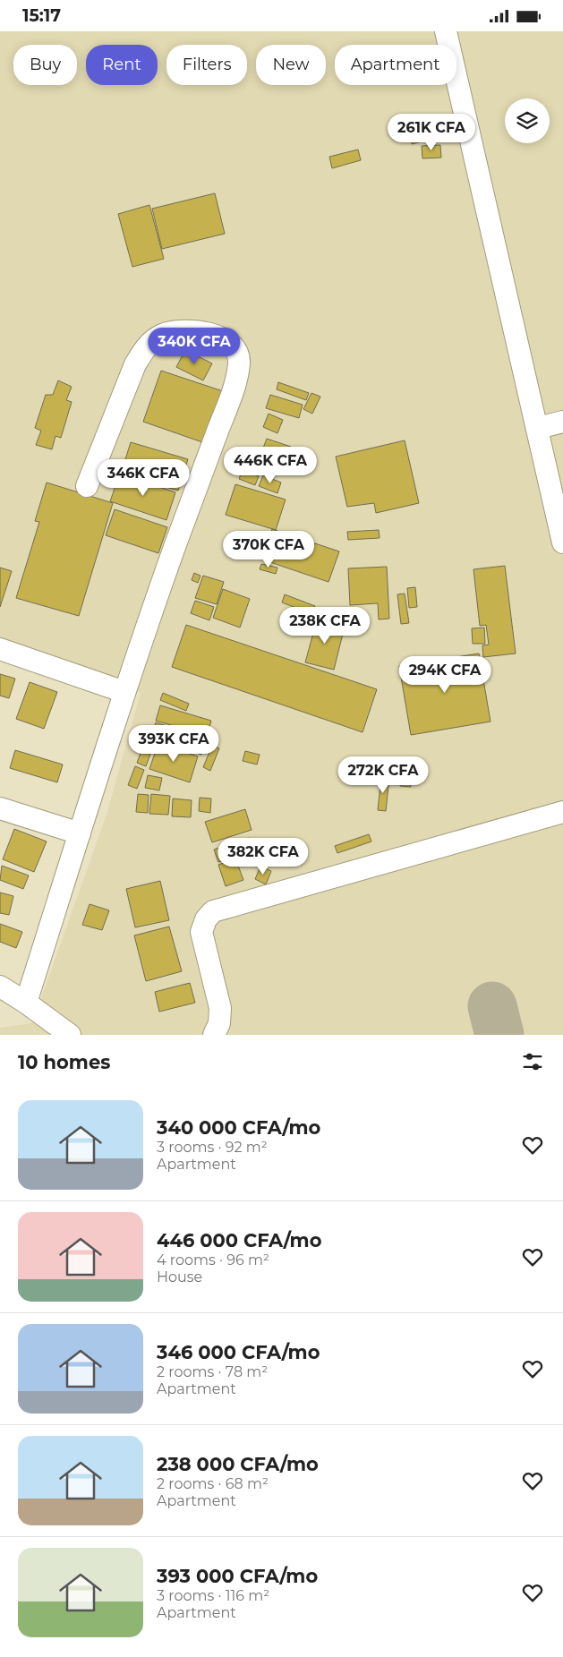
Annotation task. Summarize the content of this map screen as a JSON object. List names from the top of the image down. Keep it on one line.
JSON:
{"page":{"status":"15:17","chip":["Buy","Rent","Filters","New","Apartment"],"price":["261K CFA","340K CFA","446K CFA","346K CFA","370K CFA","238K CFA","294K CFA","393K CFA","272K CFA","382K CFA"],"heading":"10 homes","list":[{"name":"340 000 CFA/mo","note":"3 rooms · 92 m² · Apartment"},{"name":"446 000 CFA/mo","note":"4 rooms · 96 m² · House"},{"name":"346 000 CFA/mo","note":"2 rooms · 78 m² · Apartment"},{"name":"238 000 CFA/mo","note":"2 rooms · 68 m² · Apartment"},{"name":"393 000 CFA/mo","note":"3 rooms · 116 m² · Apartment"}]}}
